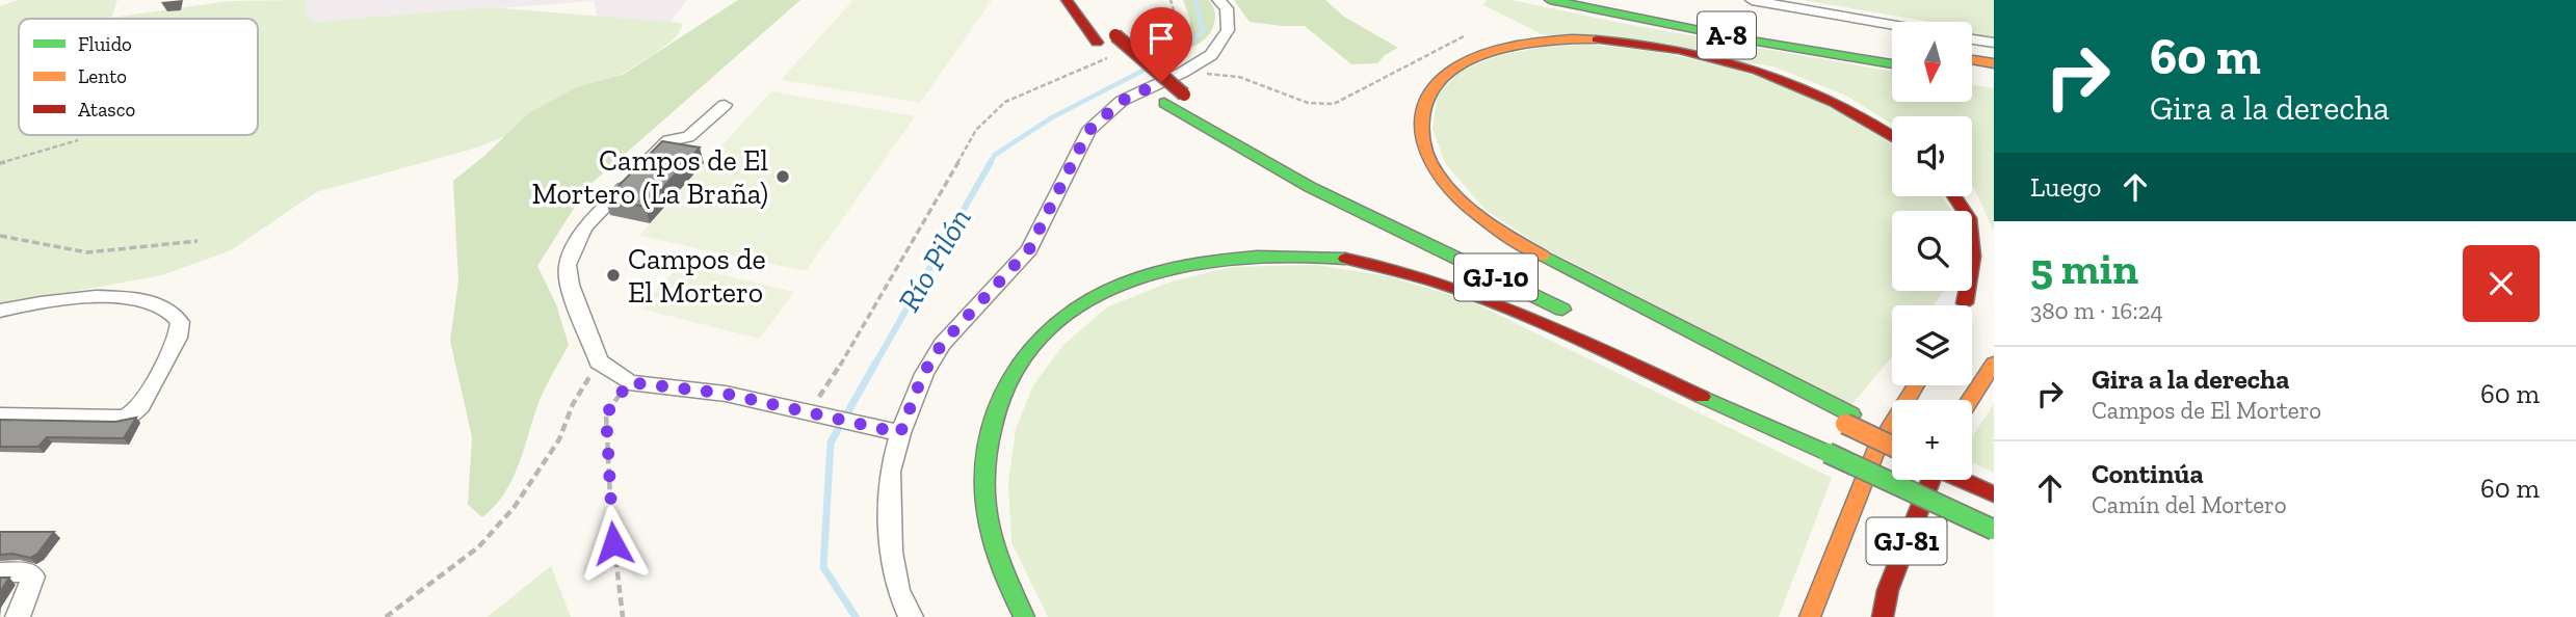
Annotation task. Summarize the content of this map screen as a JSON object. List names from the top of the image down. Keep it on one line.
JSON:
{"streets":{"highway":["A-8","GJ-10","GJ-81"]},"water":["Río Pilón"],"places":["Campos de El Mortero (La Braña)","Campos de El Mortero"],"legend":["Fluido","Lento","Atasco"],"north":"bottom","page":{"turn":["60 m","Gira a la derecha"],"map_buttons":"+","then":"Luego","heading":["5 min","380 m · 16:24"],"list":[{"name":"Gira a la derecha","note":"Campos de El Mortero","value":"60 m"},{"name":"Continúa","note":"Camín del Mortero","value":"60 m"}]}}
